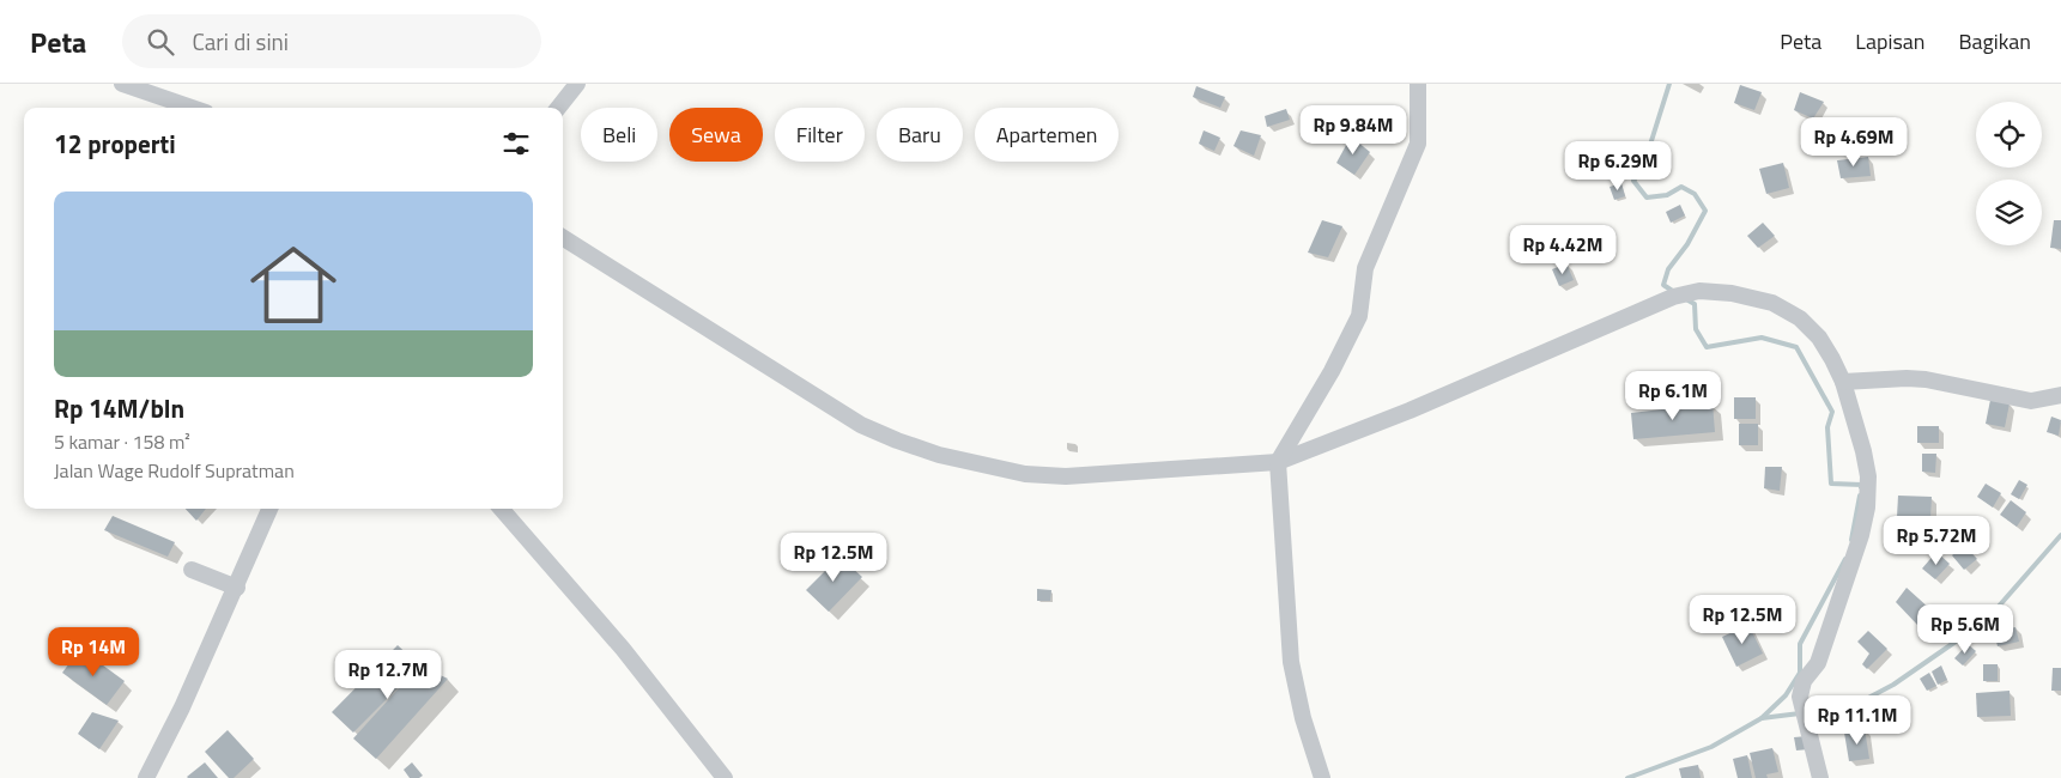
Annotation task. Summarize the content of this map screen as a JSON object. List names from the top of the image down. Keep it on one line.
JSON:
{"page":{"header":"Peta","search":"Cari di sini","nav":["Peta","Lapisan","Bagikan"],"price":["Rp 9.84M","Rp 4.69M","Rp 6.29M","Rp 4.42M","Rp 6.1M","Rp 5.72M","Rp 12.5M","Rp 12.5M","Rp 5.6M","Rp 14M","Rp 12.7M","Rp 11.1M"],"chip":["Beli","Sewa","Filter","Baru","Apartemen"],"heading":"12 properti","list":[{"name":"Rp 14M/bln","note":"5 kamar · 158 m² · Jalan Wage Rudolf Supratman"}]}}
